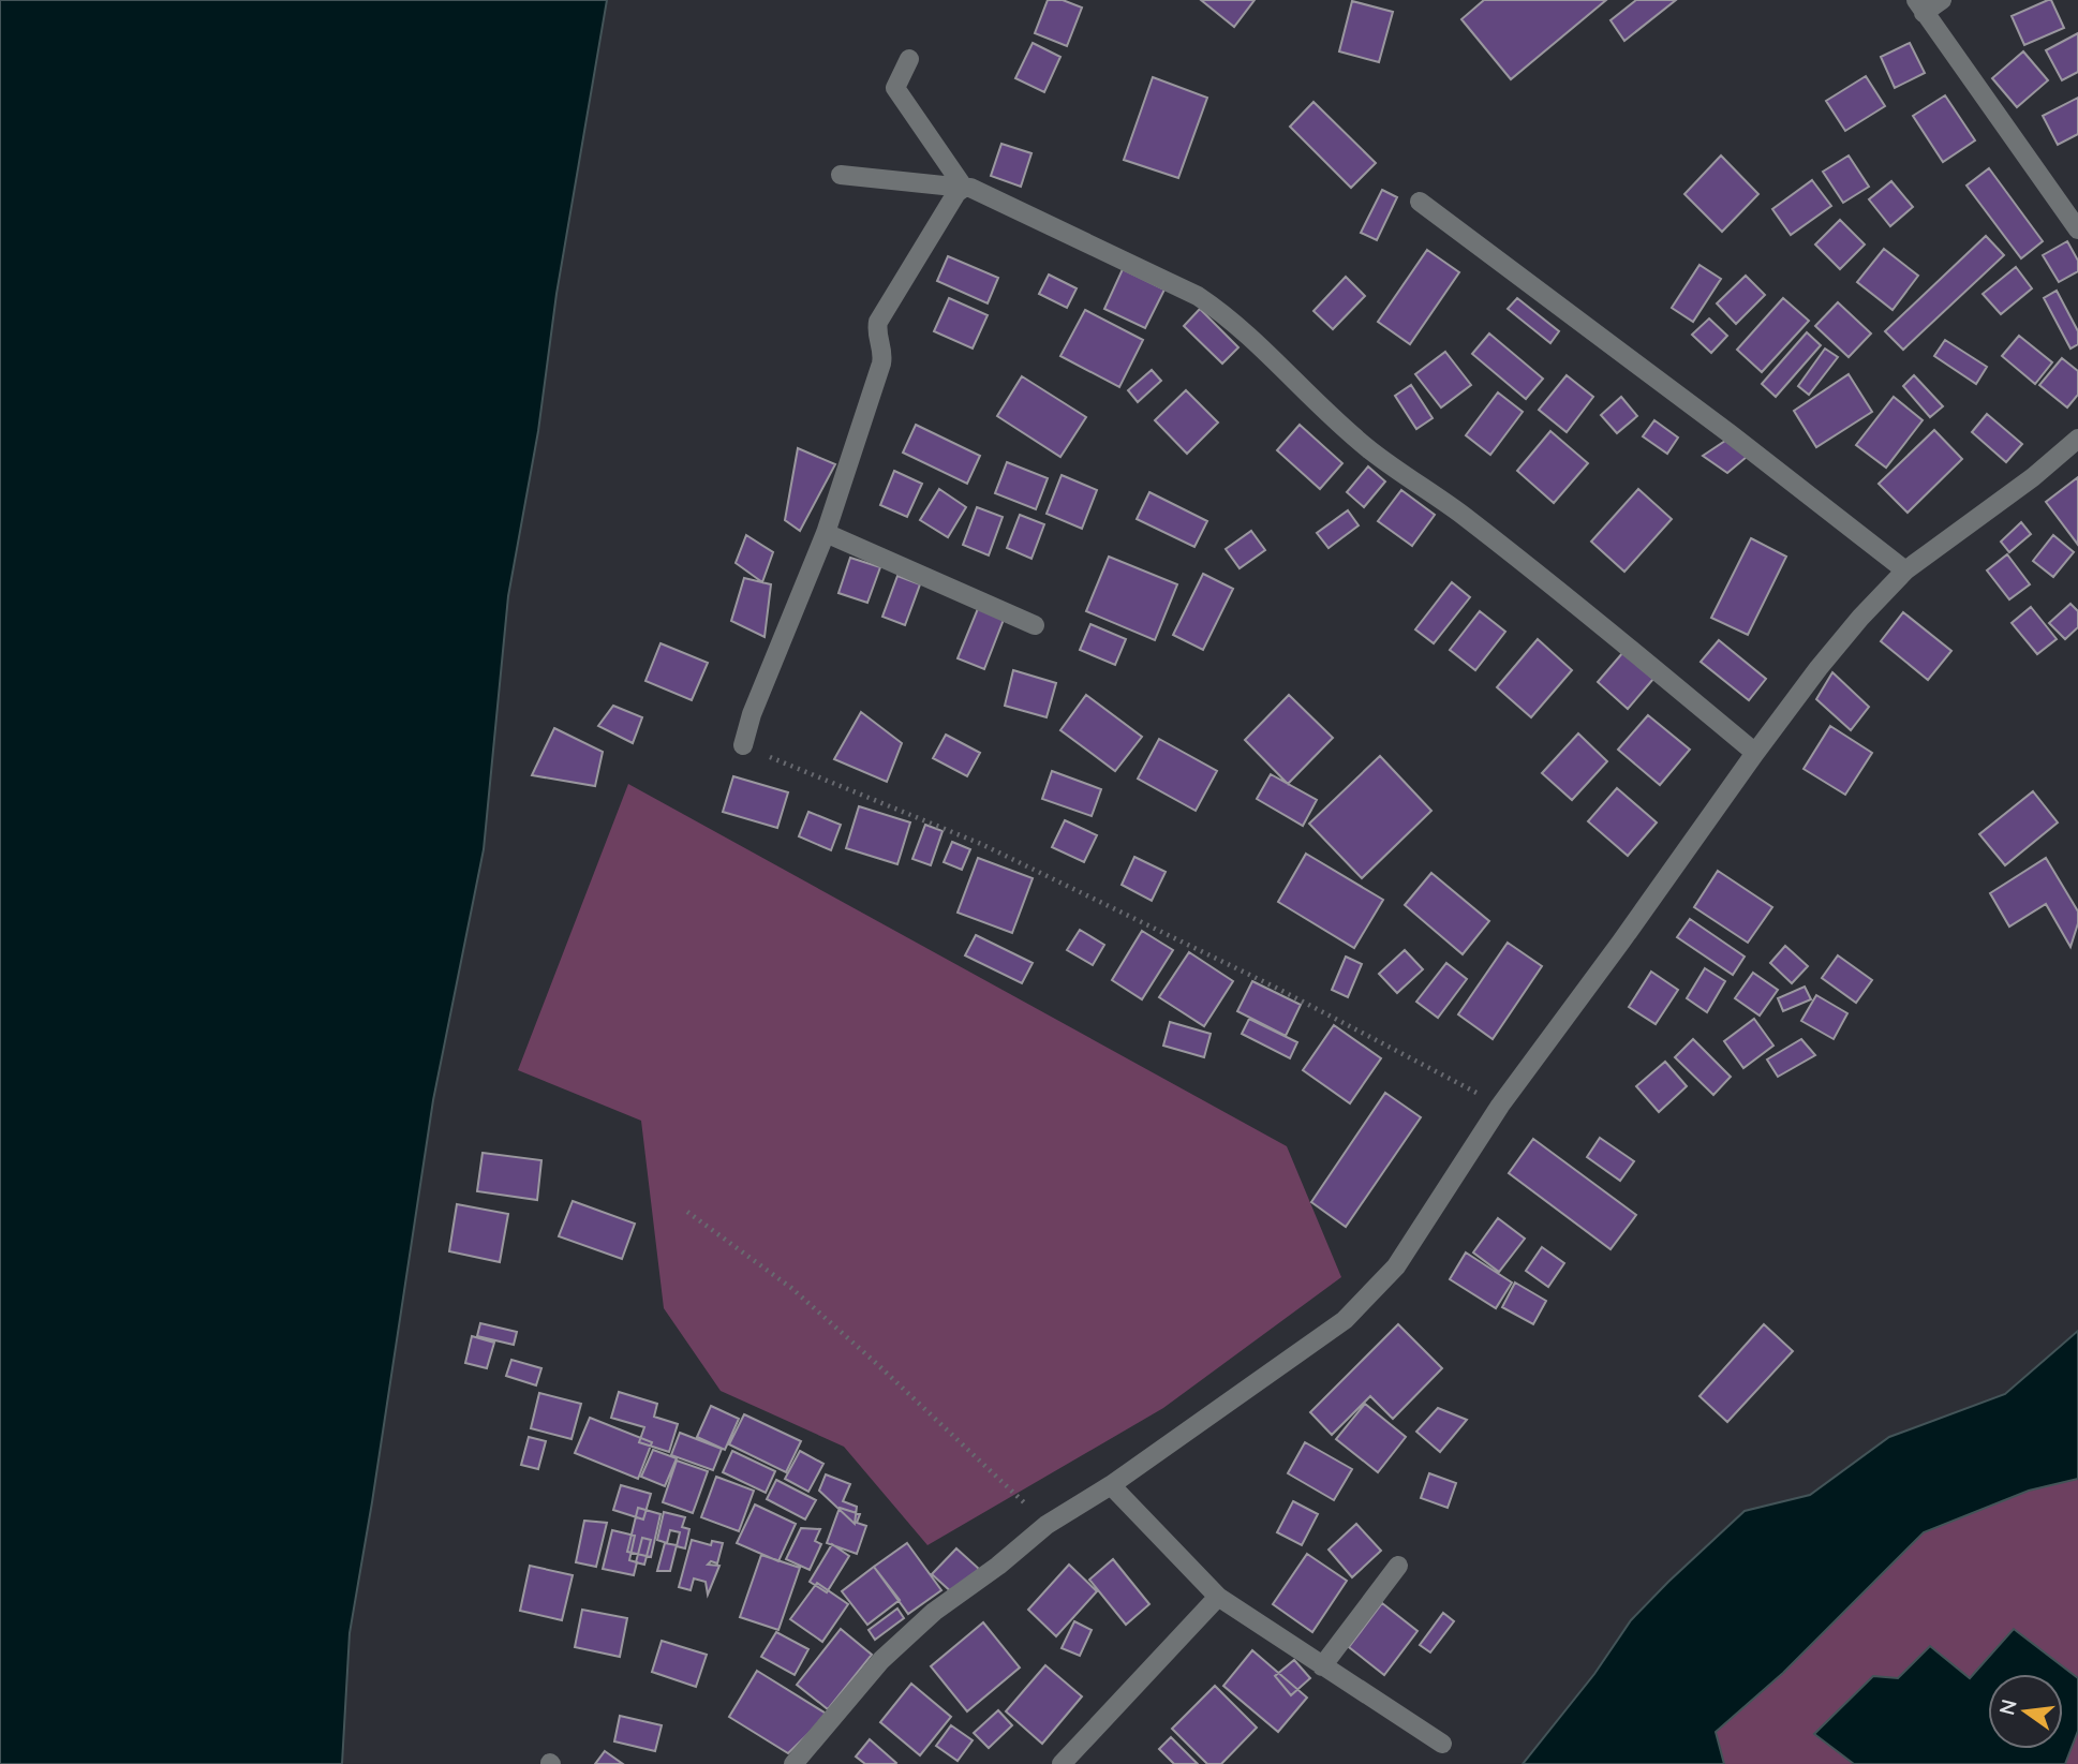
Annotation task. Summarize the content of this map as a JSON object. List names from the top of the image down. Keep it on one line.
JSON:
{"north":"left"}
